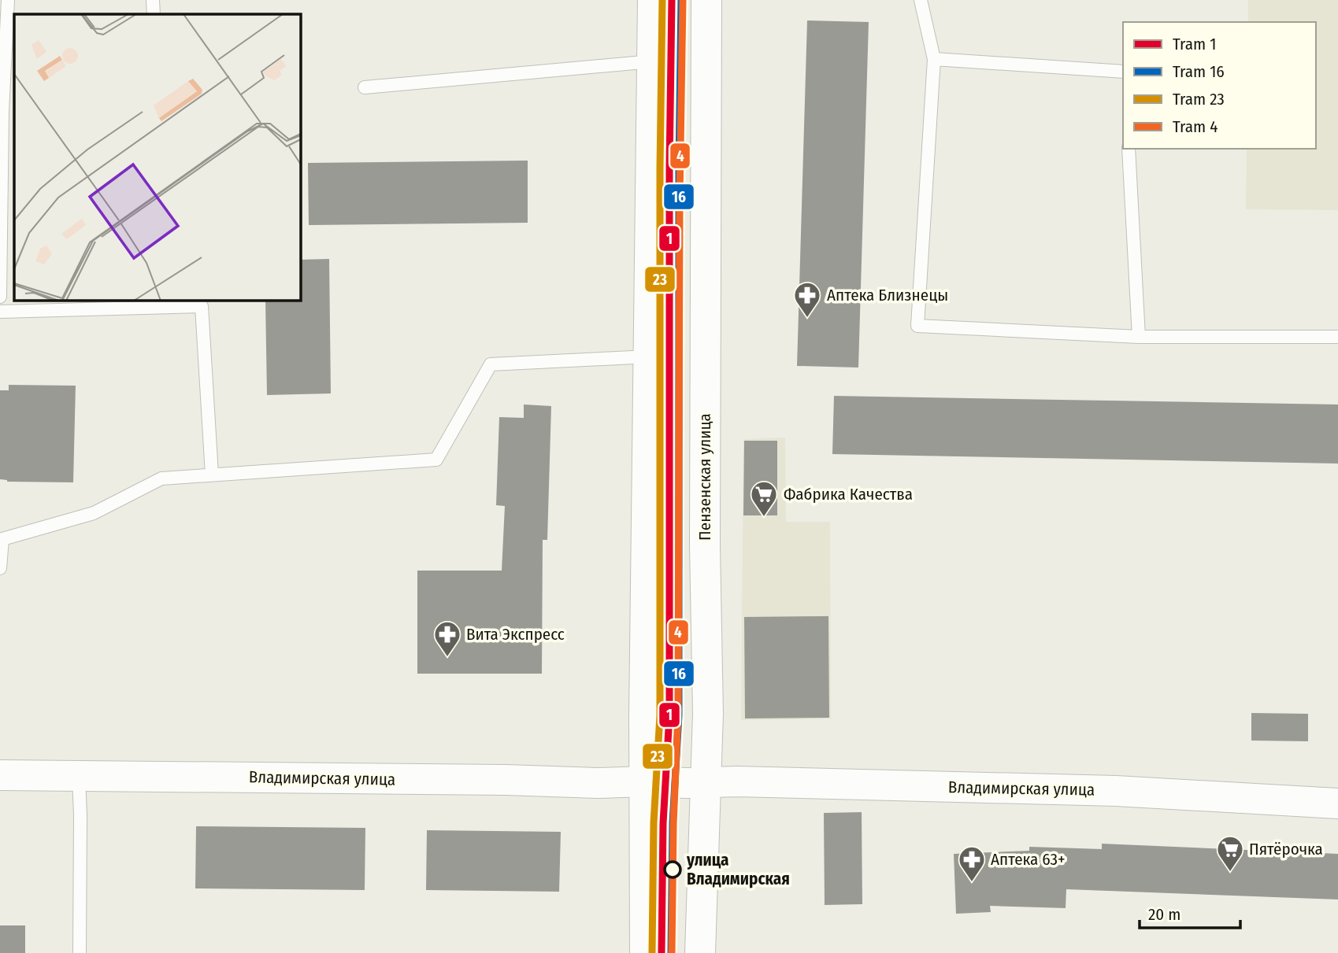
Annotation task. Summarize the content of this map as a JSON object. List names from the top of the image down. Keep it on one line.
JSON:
{"streets":{"main road":["Пензенская улица","Владимирская улица"]},"crossings":[["Пензенская улица","Владимирская улица"]],"places":{"pharmacy":["Аптека Близнецы","Вита Экспресс","Аптека 63+"],"supermarket":["Фабрика Качества","Пятёрочка"],"other":["улица Владимирская"]},"lines":["tram line 1","tram line 16","tram line 23","tram line 4"],"legend":["Tram 1","Tram 16","Tram 23","Tram 4"],"scale_bar":"20 m"}
